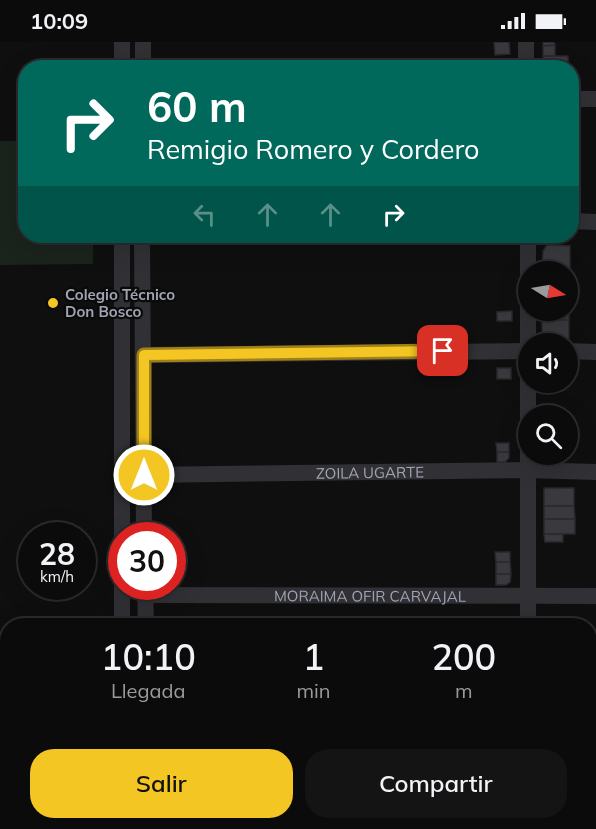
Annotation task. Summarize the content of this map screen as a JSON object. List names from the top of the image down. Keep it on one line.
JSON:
{"streets":{"street":["ZOILA UGARTE","MORAIMA OFIR CARVAJAL"]},"places":["Colegio Técnico Don Bosco"],"north":"right","page":{"status":"10:09","turn":["60 m","Remigio Romero y Cordero"],"speed":"28 km/h","limit":"30","eta":["10:10","Llegada","1","min","200","m"],"buttons":["Salir","Compartir"]}}
